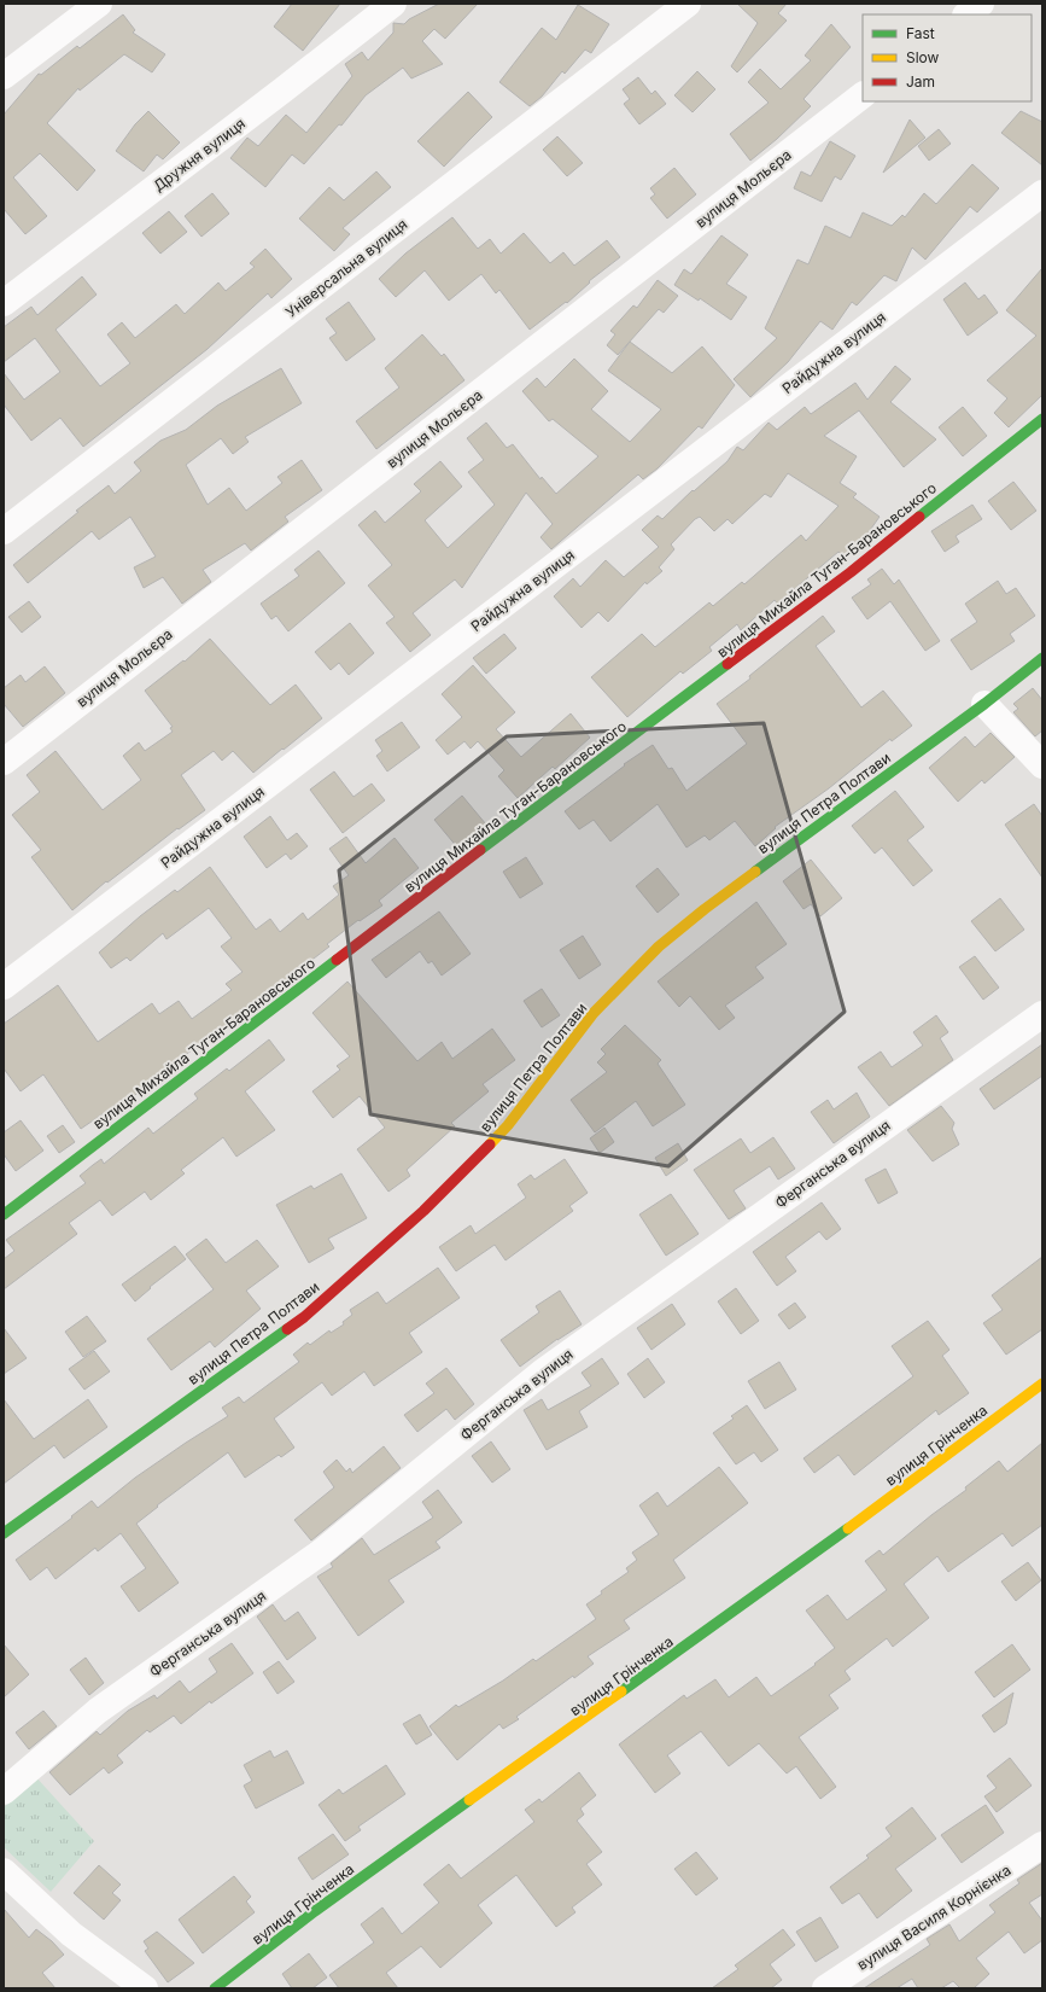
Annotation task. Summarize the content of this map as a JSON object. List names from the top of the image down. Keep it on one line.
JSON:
{"streets":{"street":["Дружня вулиця","вулиця Мольєра","Універсальна вулиця","Райдужна вулиця","вулиця Михайла Туган-Барановського","вулиця Петра Полтави","Ферганська вулиця","вулиця Грінченка","вулиця Василя Корнієнка"]},"legend":["Fast","Slow","Jam"]}
